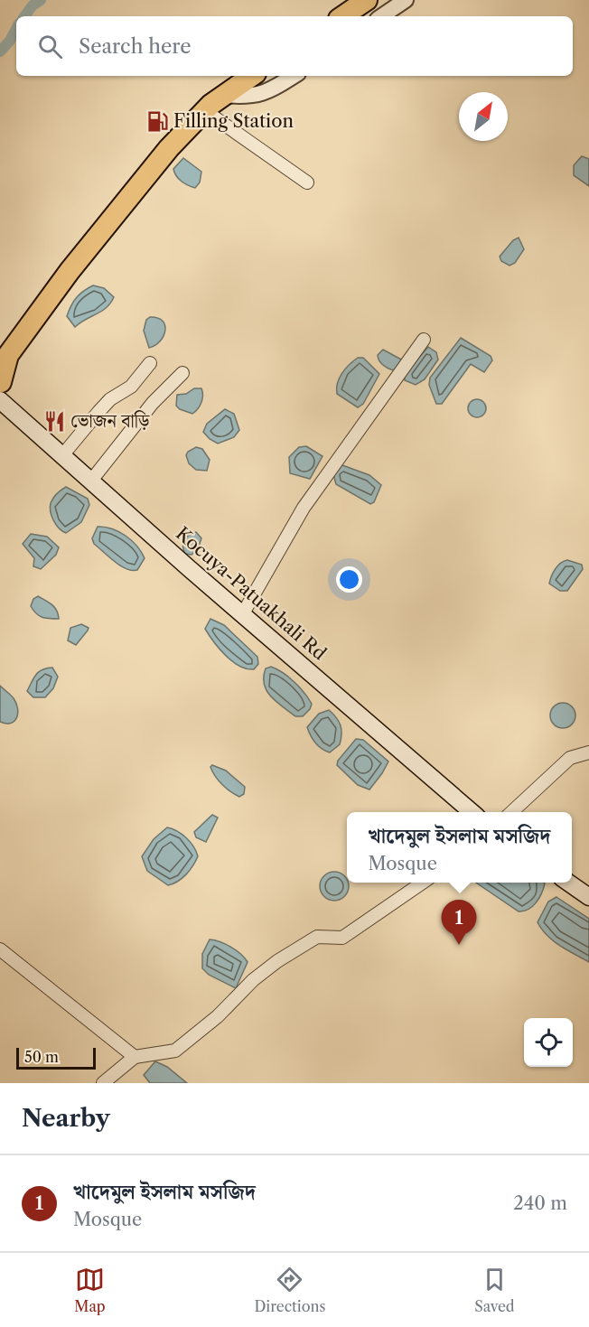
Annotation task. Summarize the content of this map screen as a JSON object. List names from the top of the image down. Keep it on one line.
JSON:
{"streets":{"main road":["Kocuya-Patuakhali Rd"]},"places":{"fuel station":["Filling Station"],"restaurant":["ভোজন বাড়ি"]},"scale_bar":"50 m","north":"top right","page":{"search":"Search here","popup":["খাদেমুল ইসলাম মসজিদ","Mosque"],"pins":"1","scale":"50 m","heading":"Nearby","list":[{"mark":"1","name":"খাদেমুল ইসলাম মসজিদ","note":"Mosque","value":"240 m"}],"nav":["Map","Directions","Saved"]}}
